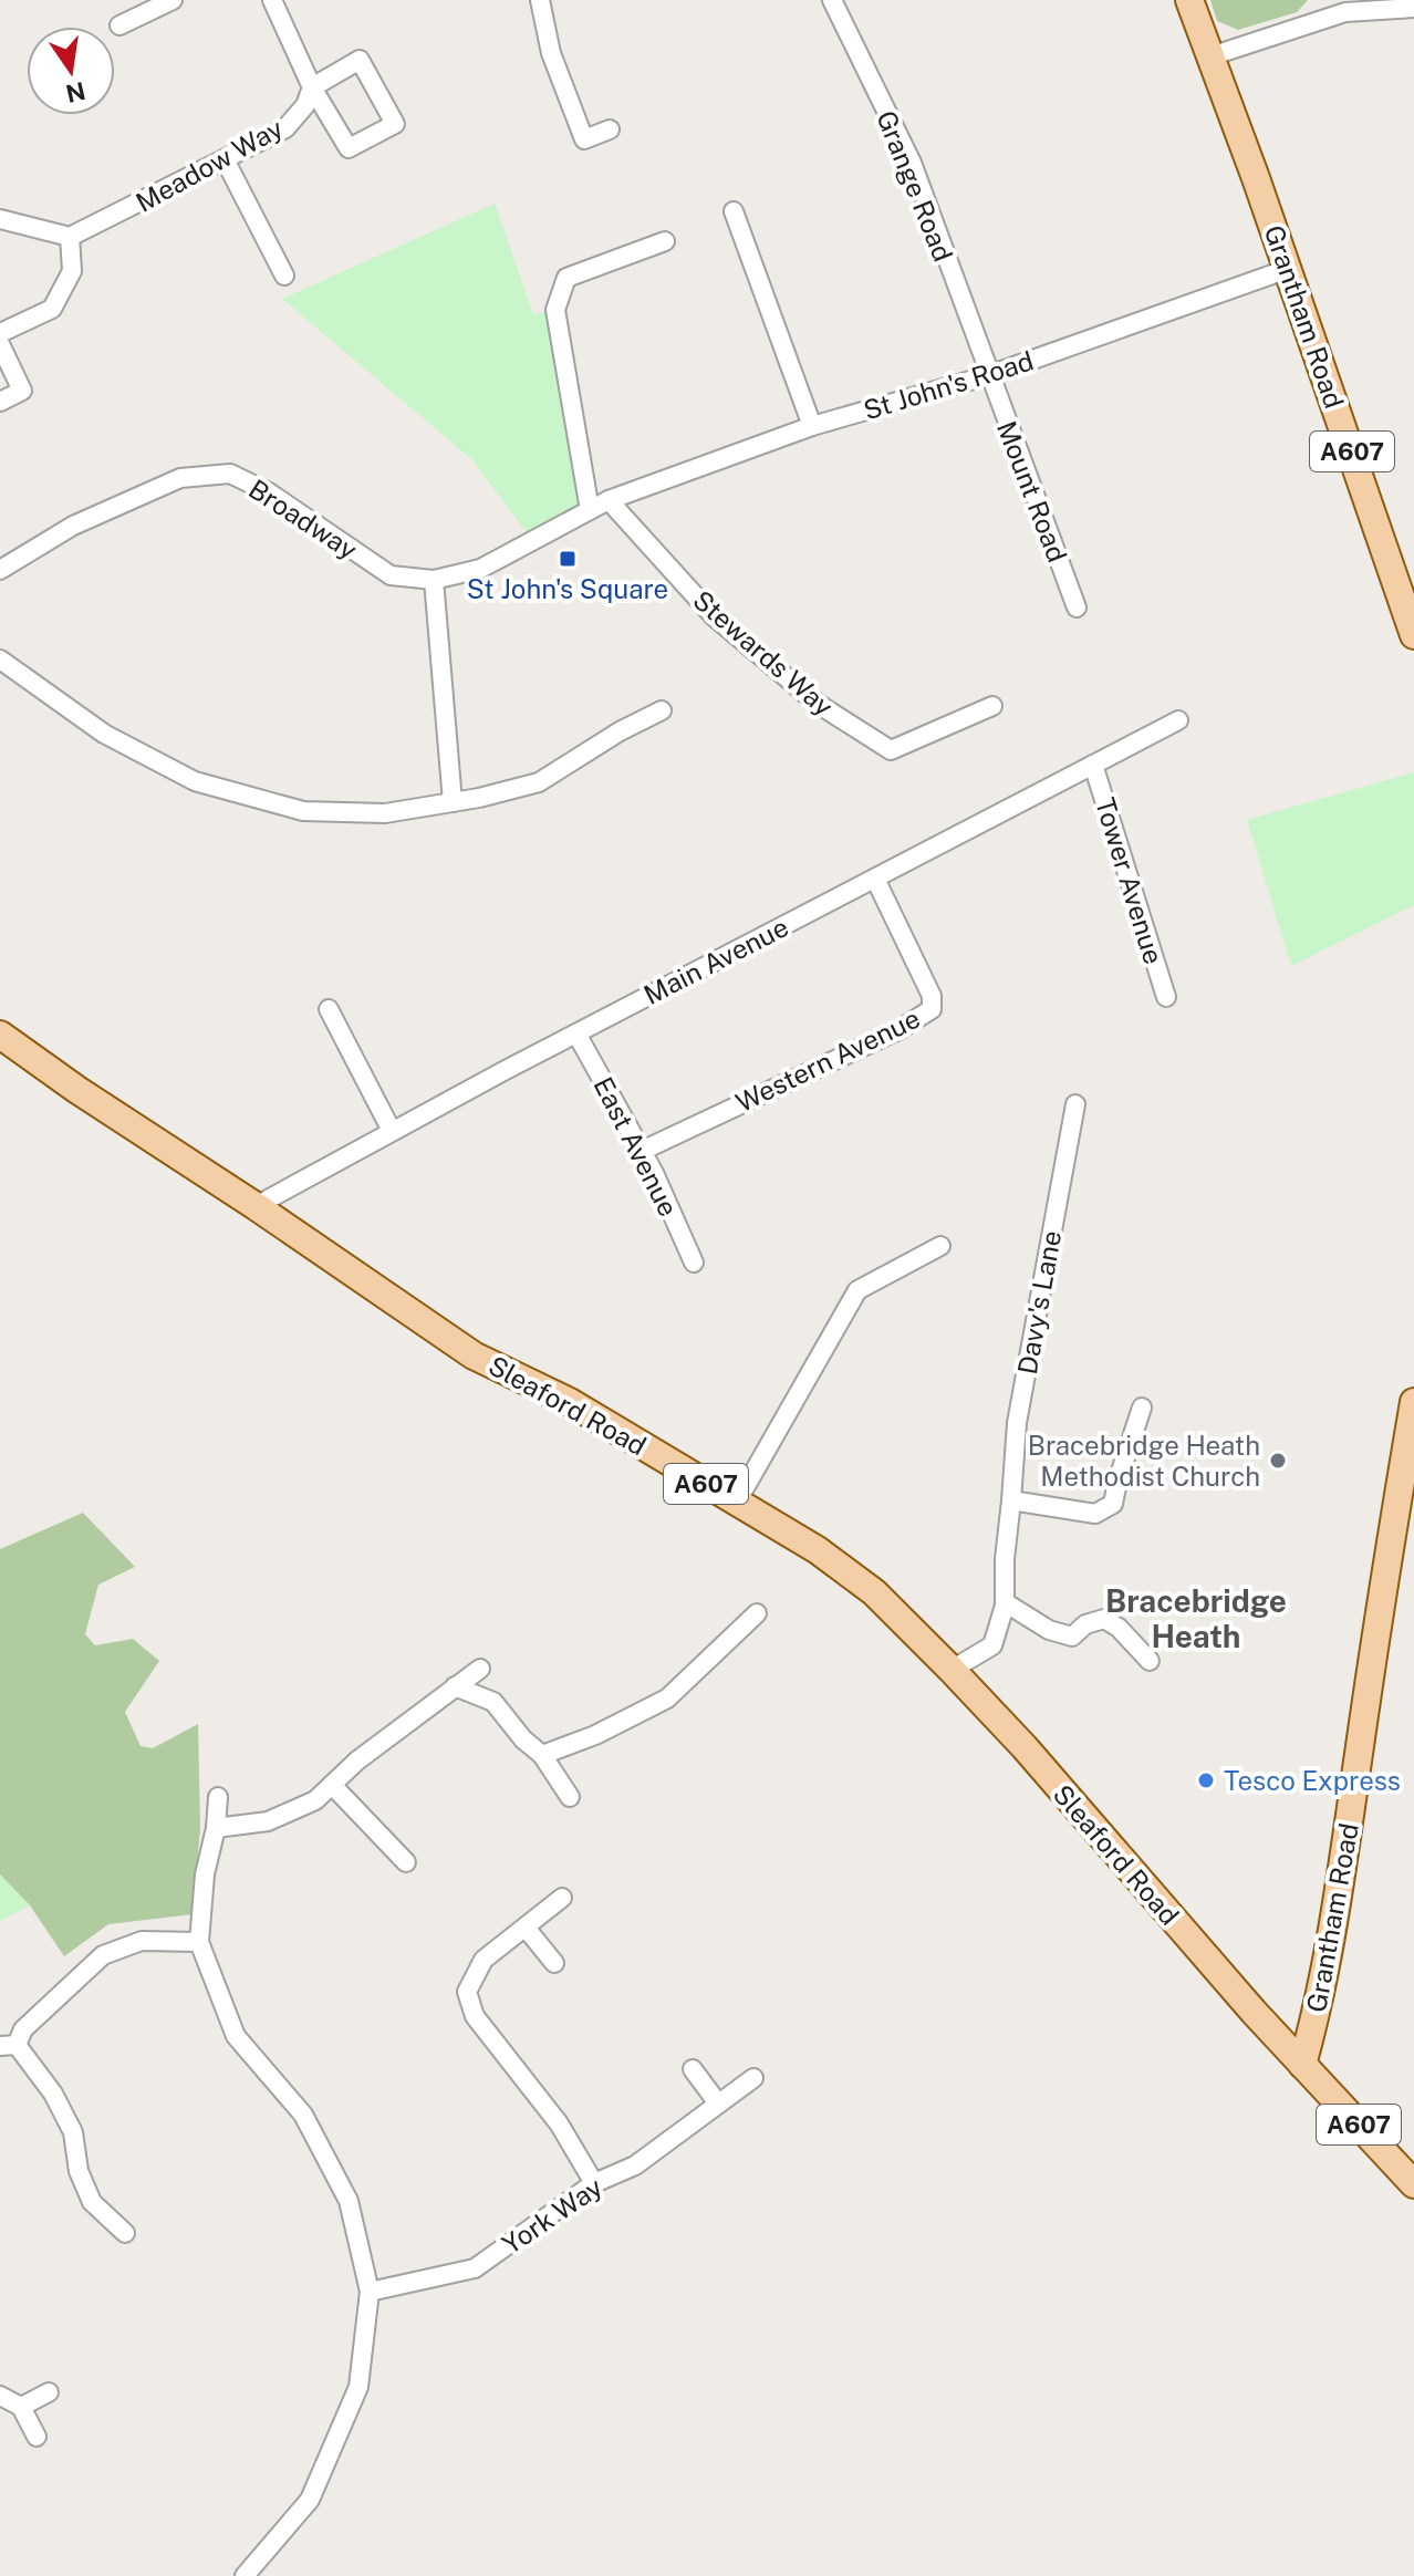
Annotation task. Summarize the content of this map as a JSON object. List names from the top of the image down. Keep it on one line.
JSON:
{"streets":{"main road":["Grantham Road","A607","Sleaford Road"],"street":["Meadow Way","Grange Road","St John's Road","Mount Road","Broadway","Stewards Way","Tower Avenue","Main Avenue","Western Avenue","East Avenue","Davy's Lane","York Way"]},"crossings":[["Grange Road","St John's Road"],["Grange Road","Mount Road"],["Grantham Road","St John's Road"],["Grantham Road","A607"],["Grantham Road","Sleaford Road"],["St John's Road","Mount Road"],["St John's Road","Broadway"],["St John's Road","Stewards Way"],["A607","Sleaford Road"],["Broadway","Stewards Way"],["Tower Avenue","Main Avenue"],["Main Avenue","Western Avenue"],["Main Avenue","East Avenue"],["Main Avenue","Sleaford Road"],["Western Avenue","East Avenue"],["Davy's Lane","Sleaford Road"]],"districts":["Bracebridge Heath"],"places":{"transit":["St John's Square"],"other":["Bracebridge Heath Methodist Church","Tesco Express"]},"north":"bottom"}
